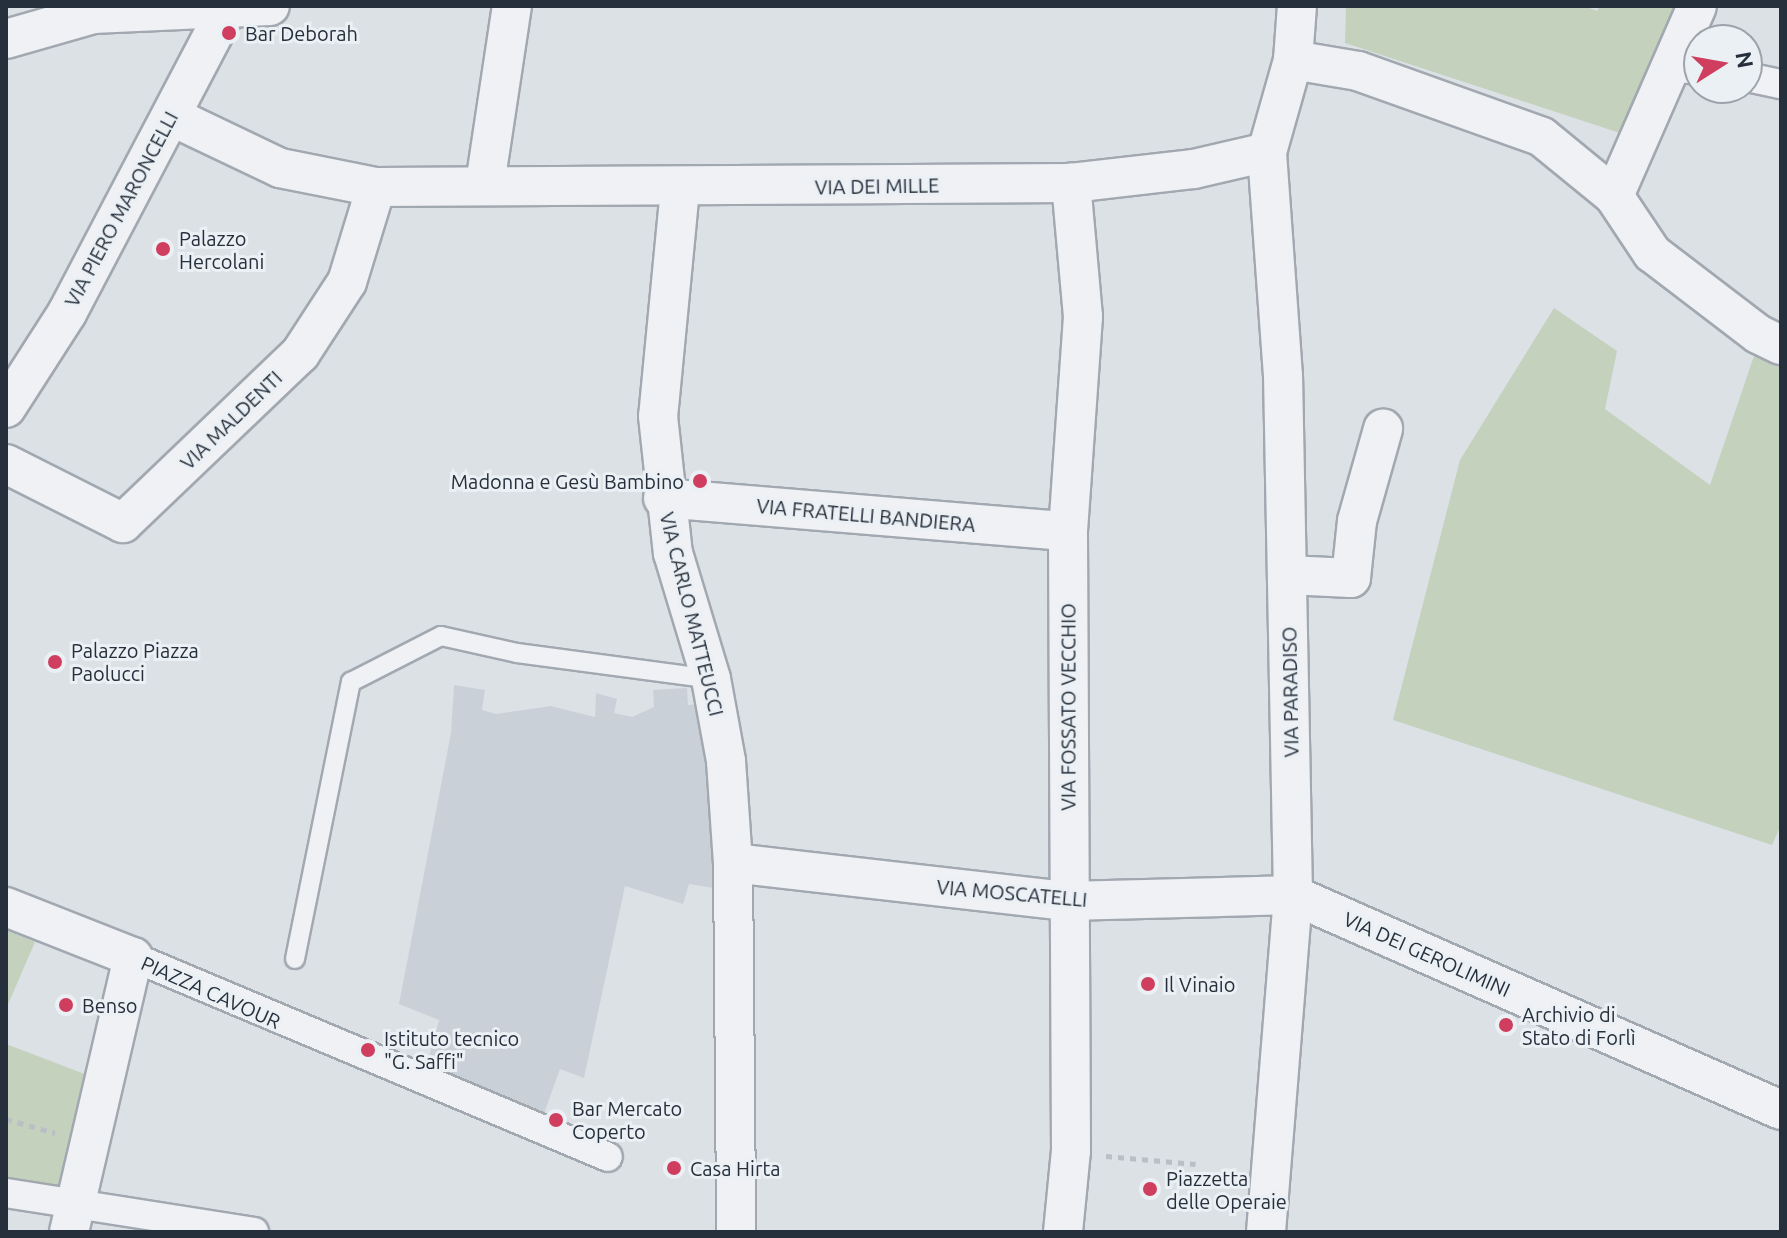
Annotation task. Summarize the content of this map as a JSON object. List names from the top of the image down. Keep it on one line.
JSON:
{"streets":{"street":["VIA DEI MILLE","VIA PIERO MARONCELLI","VIA MALDENTI","VIA FRATELLI BANDIERA","VIA CARLO MATTEUCCI","VIA PARADISO","VIA FOSSATO VECCHIO","VIA MOSCATELLI","VIA DEI GEROLIMINI","PIAZZA CAVOUR"]},"crossings":[["VIA DEI MILLE","VIA PIERO MARONCELLI"],["VIA DEI MILLE","VIA MALDENTI"],["VIA DEI MILLE","VIA CARLO MATTEUCCI"],["VIA DEI MILLE","VIA PARADISO"],["VIA DEI MILLE","VIA FOSSATO VECCHIO"],["VIA FRATELLI BANDIERA","VIA CARLO MATTEUCCI"],["VIA FRATELLI BANDIERA","VIA FOSSATO VECCHIO"],["VIA CARLO MATTEUCCI","VIA MOSCATELLI"],["VIA PARADISO","VIA MOSCATELLI"],["VIA PARADISO","VIA DEI GEROLIMINI"],["VIA FOSSATO VECCHIO","VIA MOSCATELLI"],["VIA MOSCATELLI","VIA DEI GEROLIMINI"]],"places":["Bar Deborah","Palazzo Hercolani","Madonna e Gesù Bambino","Palazzo Piazza Paolucci","Il Vinaio","Benso","Archivio di Stato di Forlì","Istituto tecnico \"G. Saffi\"","Bar Mercato Coperto","Casa Hirta","Piazzetta delle Operaie"],"north":"right"}
